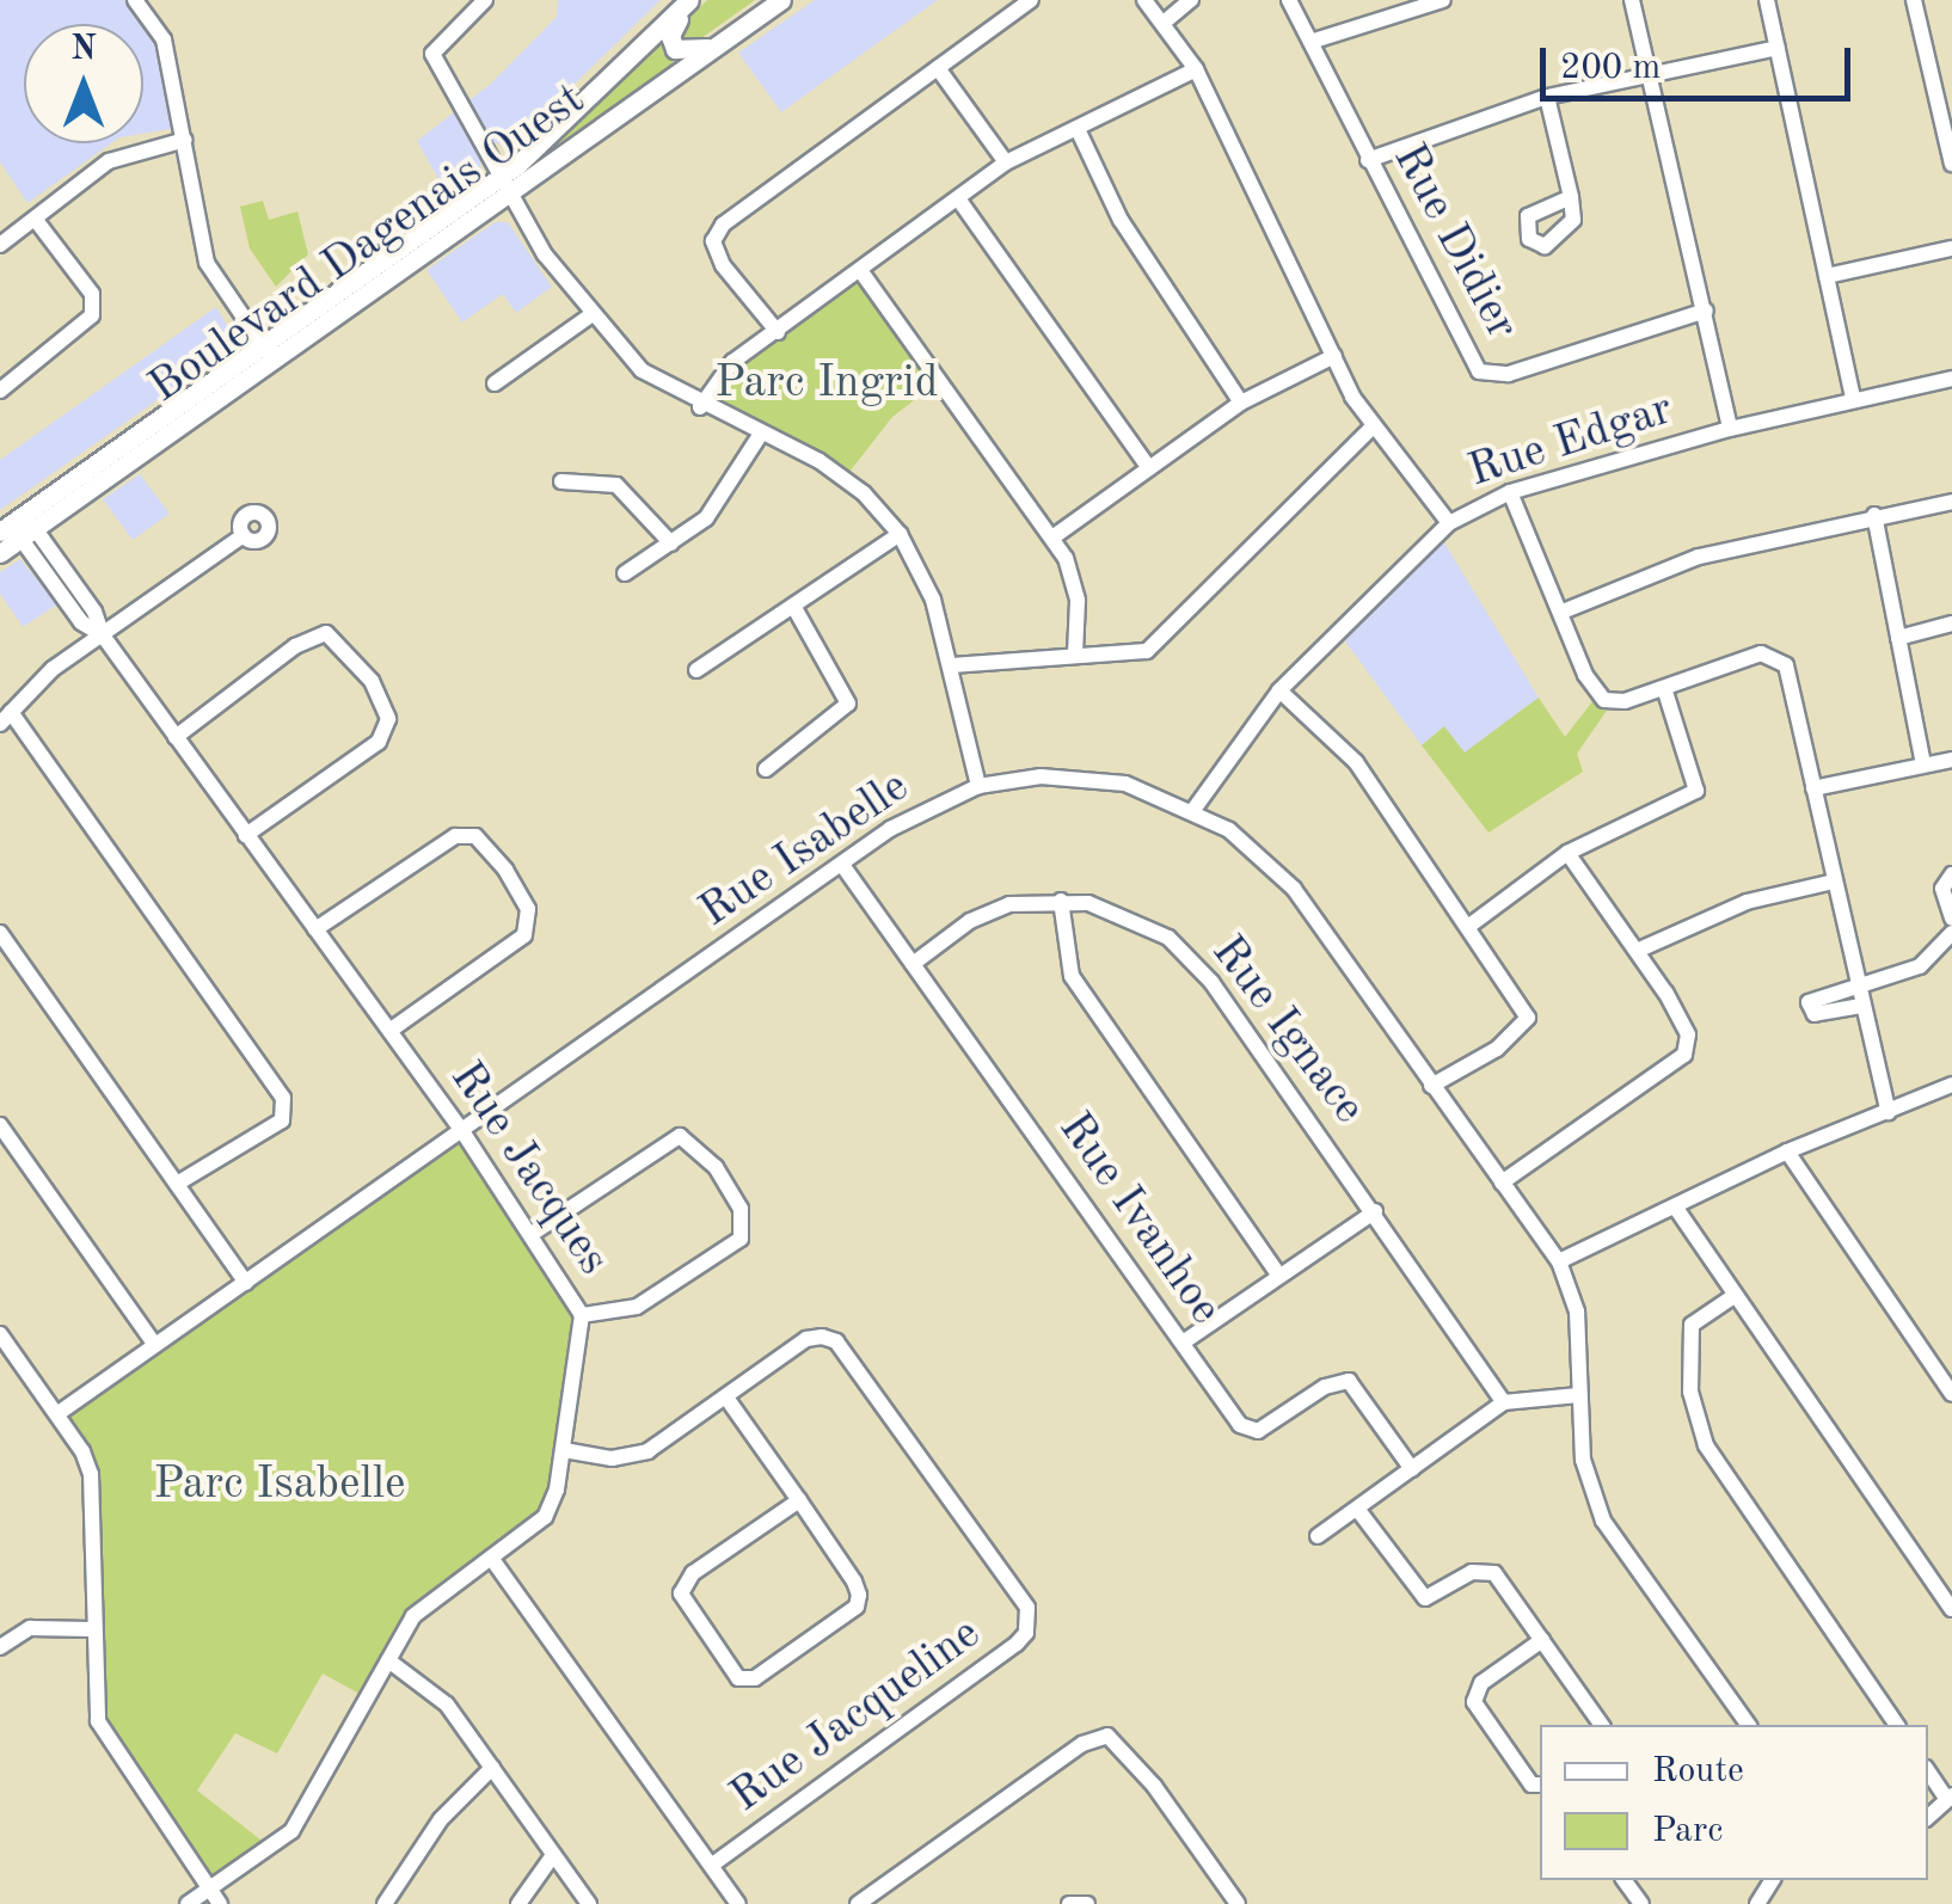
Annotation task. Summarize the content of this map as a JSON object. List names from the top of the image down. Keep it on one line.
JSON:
{"streets":{"main road":["Boulevard Dagenais Ouest"],"street":["Rue Didier","Rue Edgar","Rue Isabelle","Rue Ignace","Rue Jacques","Rue Ivanhoe","Rue Jacqueline"]},"crossings":[["Boulevard Dagenais Ouest","Rue Jacques"],["Rue Edgar","Rue Isabelle"],["Rue Isabelle","Rue Jacques"],["Rue Isabelle","Rue Ivanhoe"],["Rue Ignace","Rue Ivanhoe"],["Rue Jacques","Rue Jacqueline"]],"parks":["Parc Ingrid","Parc Isabelle"],"legend":["Route","Parc"],"scale_bar":"200 m","north":"top"}
